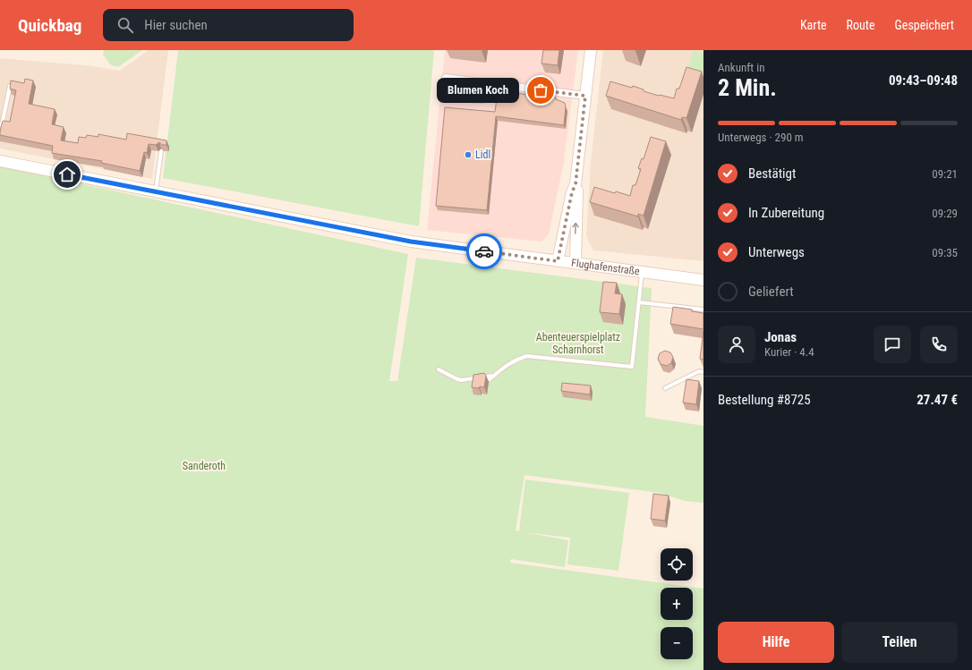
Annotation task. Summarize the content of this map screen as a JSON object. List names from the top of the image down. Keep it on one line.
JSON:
{"streets":{"main road":["Flughafenstraße"]},"parks":["Abenteuerspielplatz Scharnhorst","Sanderoth"],"places":["Blumen Koch","Lidl"],"page":{"header":"Quickbag","search":"Hier suchen","nav":["Karte","Route","Gespeichert"],"heading":["2 Min.","Ankunft in","09:43–09:48"],"panel":["Jonas","Kurier · 4.4","Bestellung #8725","27.47 €"],"bubble":"Blumen Koch","bar":"Unterwegs · 290 m","list":[["Bestätigt","09:21"],["In Zubereitung","09:29"],["Unterwegs","09:35"],"Geliefert"],"map_buttons":["+","−"],"buttons":["Hilfe","Teilen"]}}
